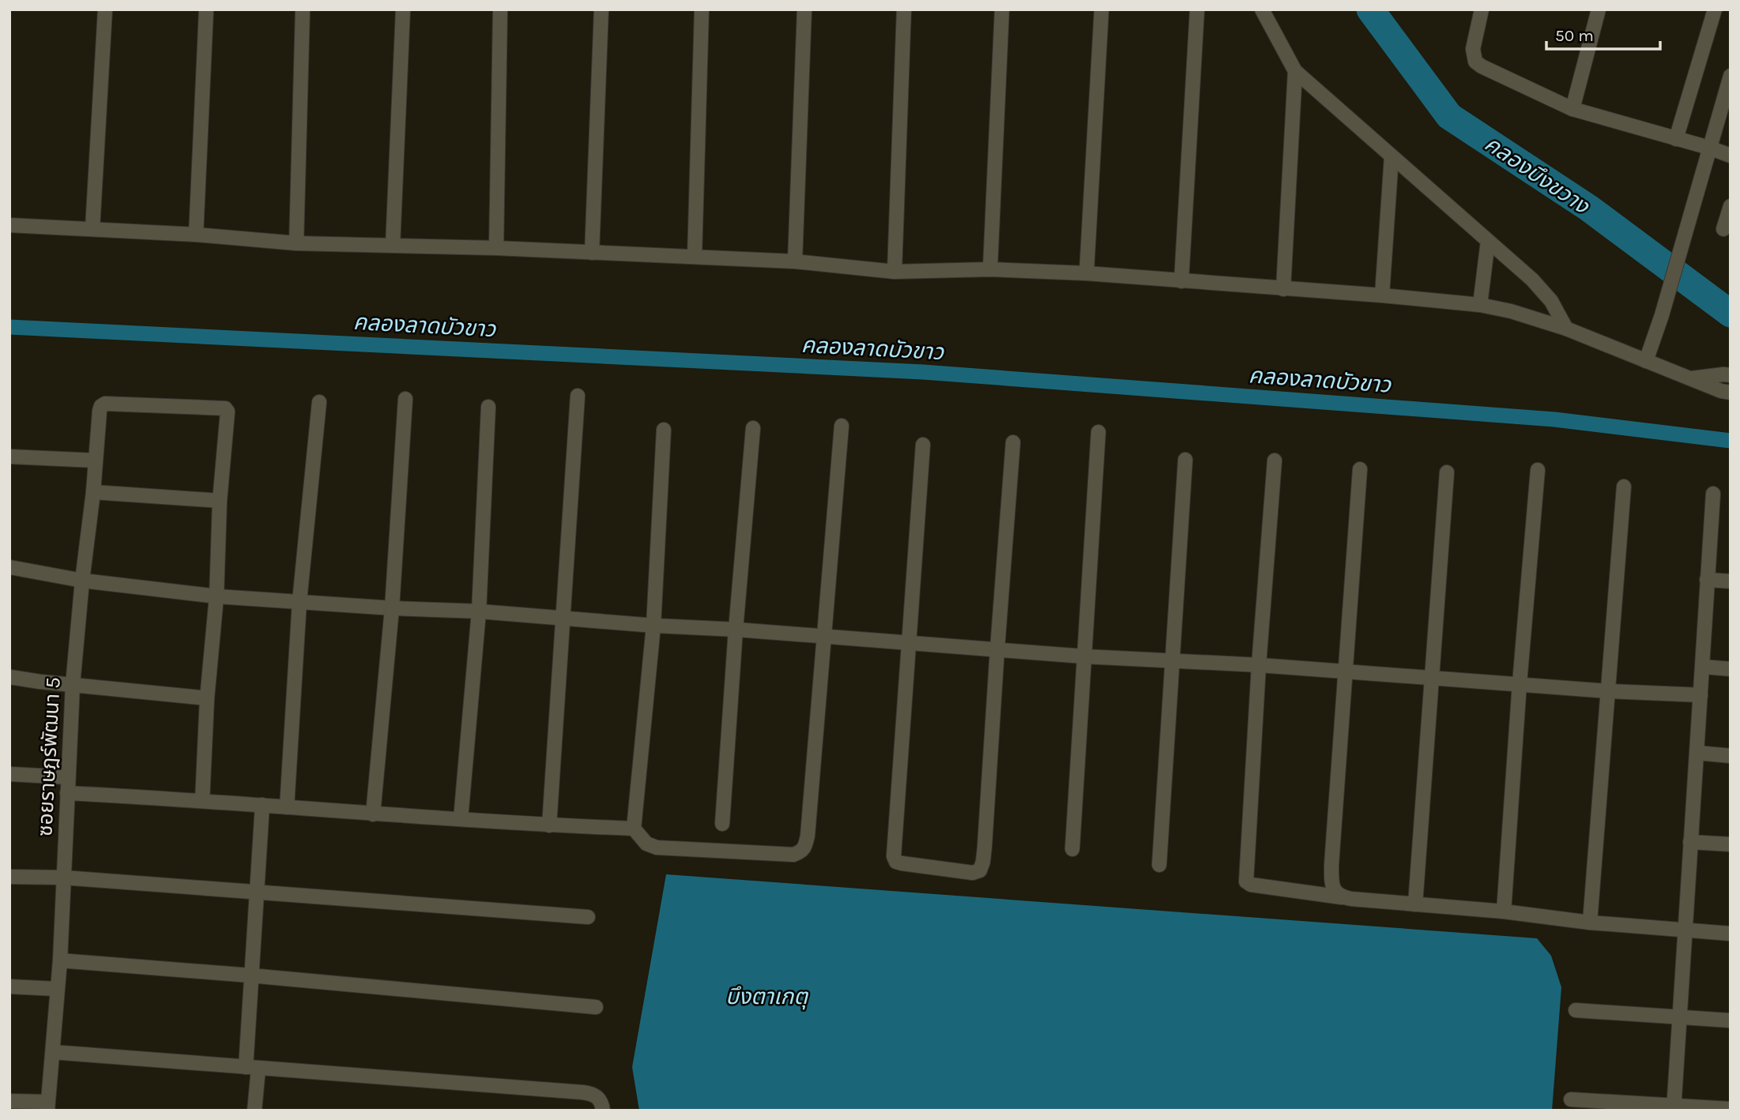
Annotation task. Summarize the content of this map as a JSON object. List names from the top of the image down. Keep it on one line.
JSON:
{"streets":{"street":["ซอยราษฎร์พัฒนา 5"]},"water":["คลองบึงขวาง","คลองลาดบัวขาว","บึงตาเกตุ"],"scale_bar":"50 m"}
